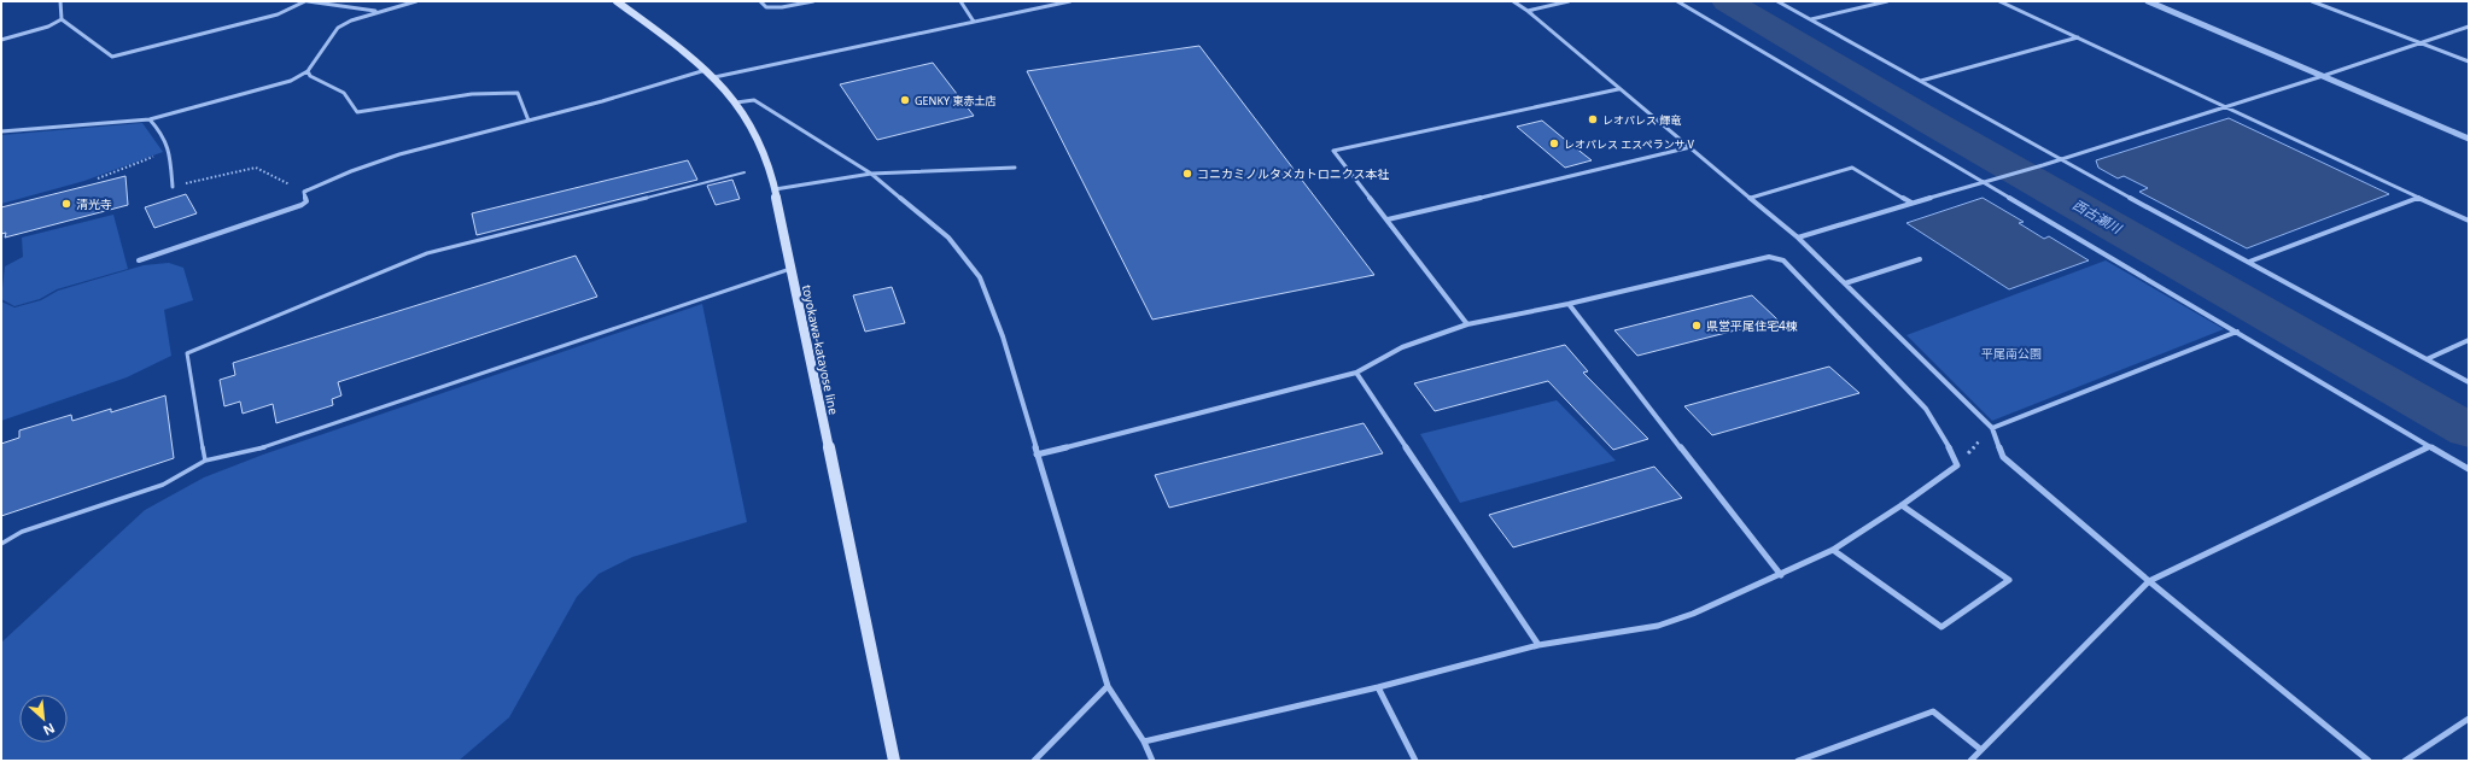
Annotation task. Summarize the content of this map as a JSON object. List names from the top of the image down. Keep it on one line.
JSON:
{"streets":{"main road":["toyokawa-katayose line"]},"water":["西古瀬川"],"parks":["平尾南公園"],"places":["GENKY 東赤土店","レオパレス 輝竜","レオパレス エスペランサⅤ","コニカミノルタメカトロニクス本社","清光寺","県営平尾住宅4棟"],"north":"bottom right"}
